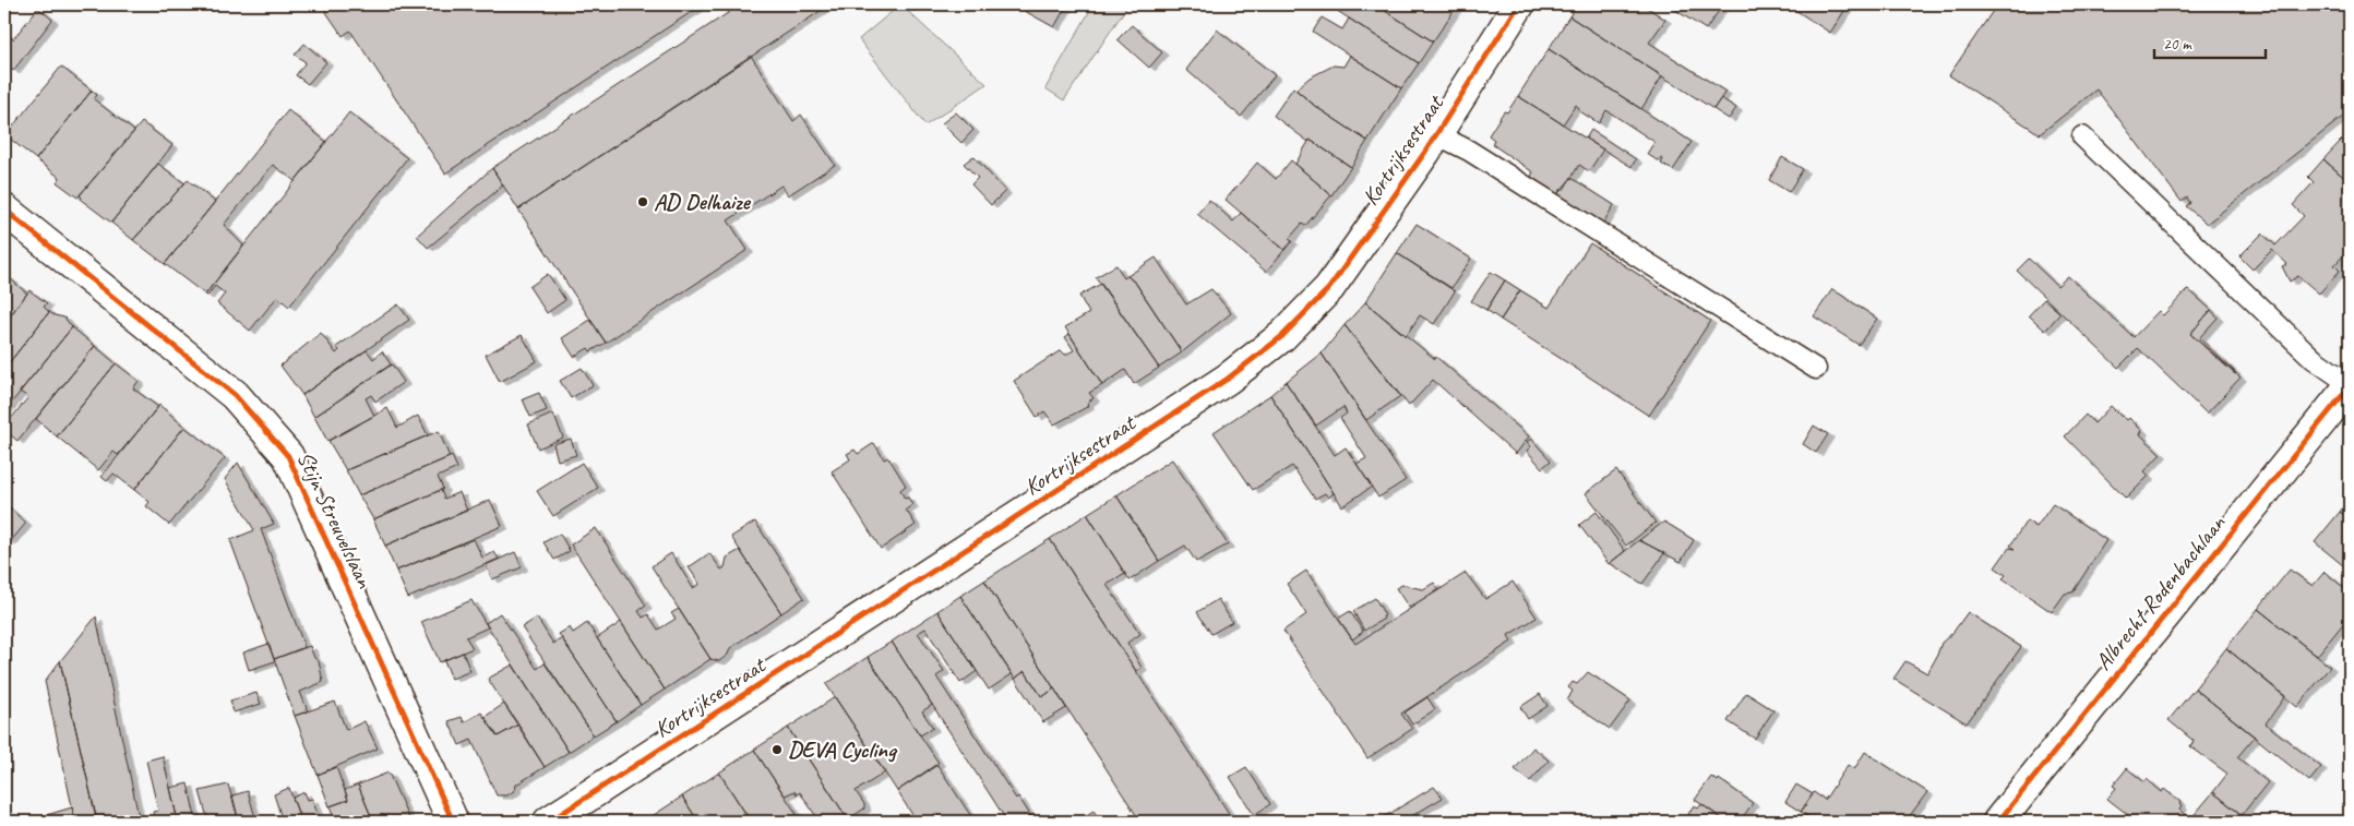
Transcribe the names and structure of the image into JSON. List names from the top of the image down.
{
  "streets": {
    "street": ["Kortrijksestraat", "Stijn Streuvelslaan", "Albrecht Rodenbachlaan"]
  },
  "places": ["AD Delhaize", "DEVA Cycling"],
  "scale_bar": "20 m"
}
